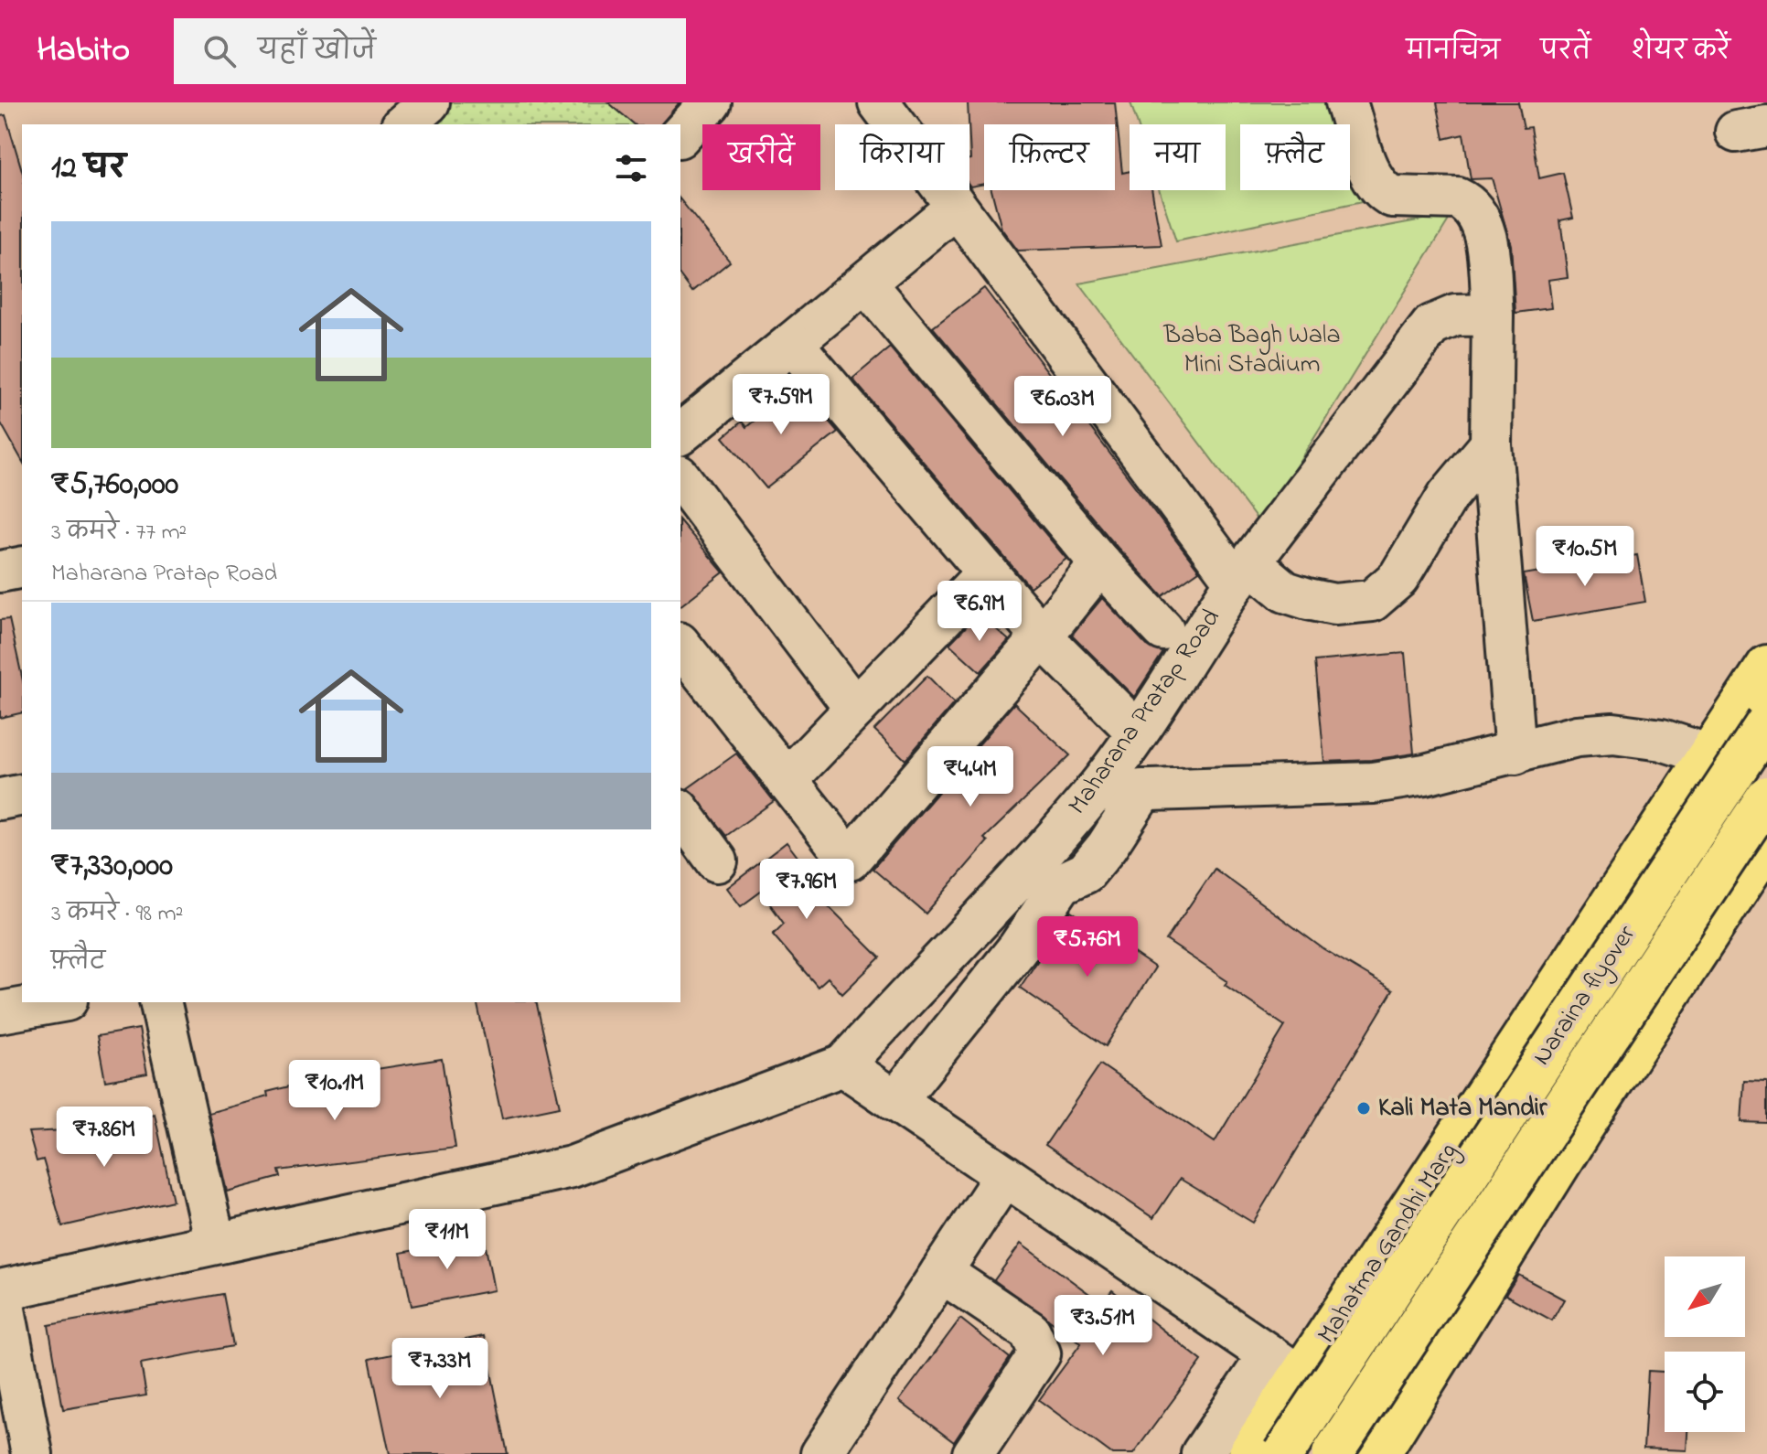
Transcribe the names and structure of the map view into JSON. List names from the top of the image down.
{
  "streets": {
    "main road": ["Naraina flyover", "Mahatma Gandhi Marg"],
    "street": ["Maharana Pratap Road"]
  },
  "parks": ["Baba Bagh Wala Mini Stadium"],
  "places": ["Kali Mata Mandir"],
  "north": "bottom left",
  "page": {
    "header": "Habito",
    "search": "यहाँ खोजें",
    "nav": ["मानचित्र", "परतें", "शेयर करें"],
    "chip": [
      "खरीदें",
      "किराया",
      "फ़िल्टर",
      "नया",
      "फ़्लैट"
    ],
    "heading": "12 घर",
    "list": [
      {
        "name": "₹5,760,000",
        "note": "3 कमरे · 77 m² · Maharana Pratap Road"
      },
      {
        "name": "₹7,330,000",
        "note": "3 कमरे · 98 m² · फ़्लैट"
      }
    ],
    "price": [
      "₹7.59M",
      "₹6.03M",
      "₹10.5M",
      "₹6.9M",
      "₹4.4M",
      "₹7.96M",
      "₹5.76M",
      "₹10.1M",
      "₹7.86M",
      "₹11M",
      "₹3.51M",
      "₹7.33M"
    ]
  }
}
